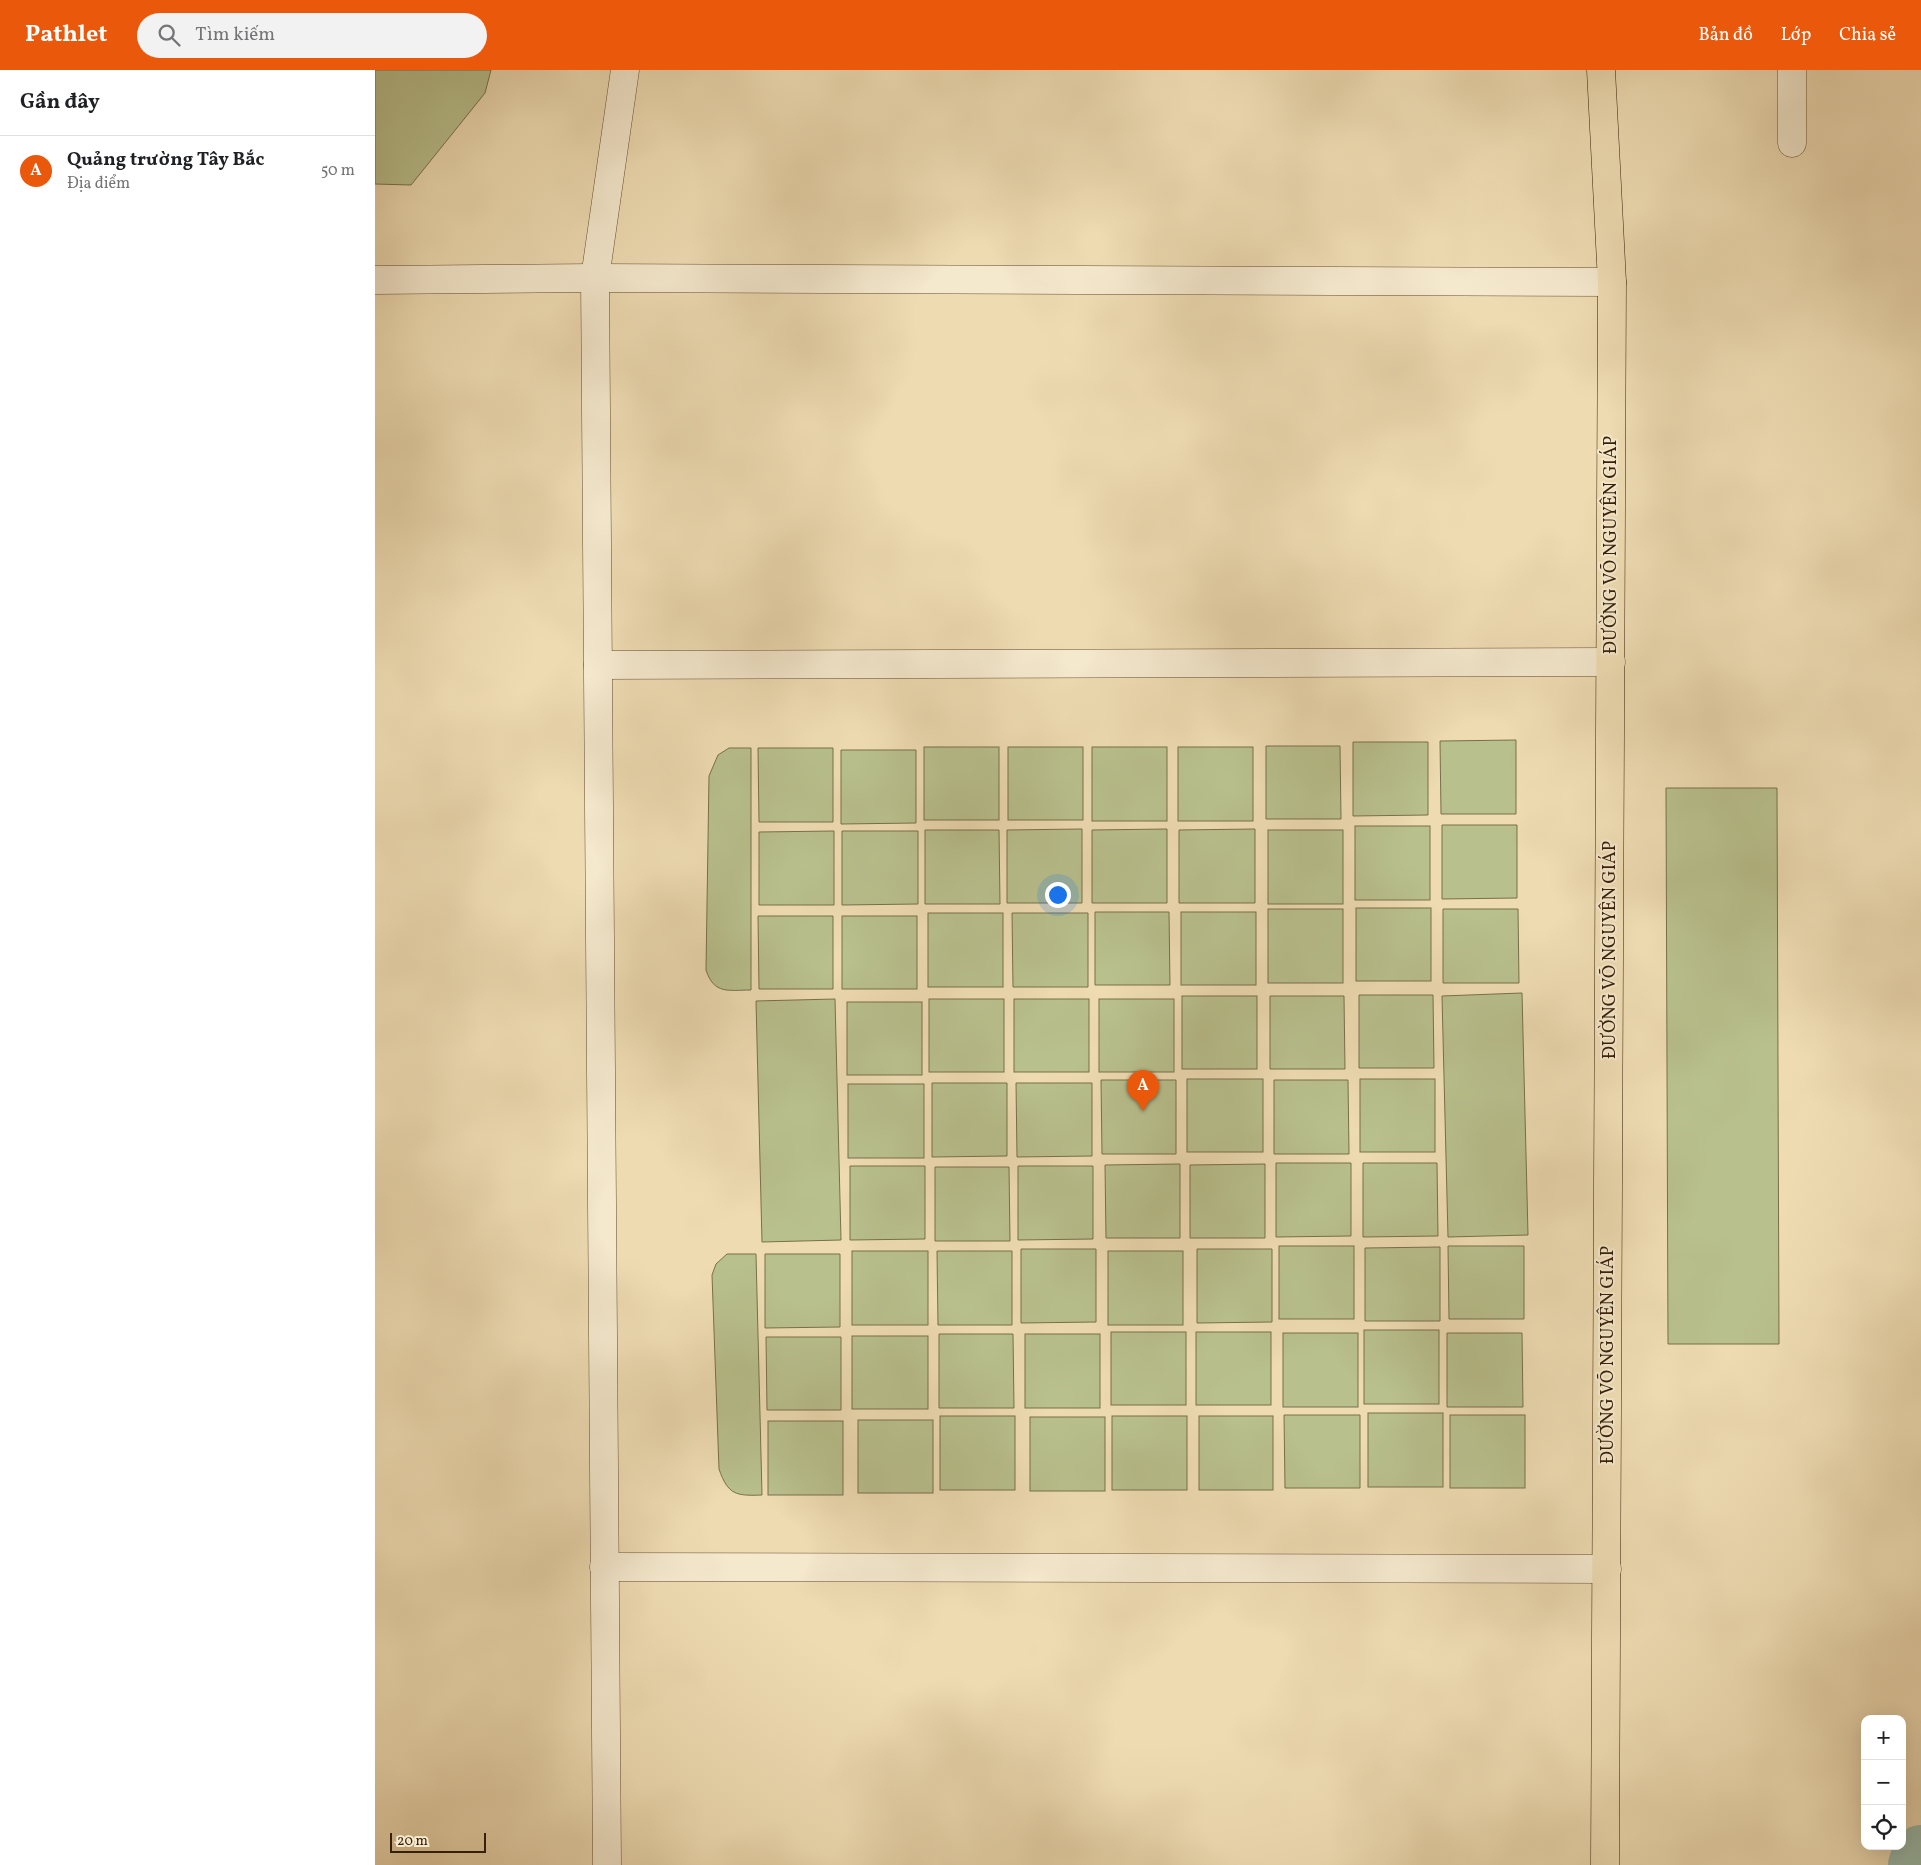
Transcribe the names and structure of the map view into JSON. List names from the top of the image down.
{
  "streets": {
    "main road": ["ĐƯỜNG VÕ NGUYÊN GIÁP"]
  },
  "scale_bar": "20 m",
  "page": {
    "header": "Pathlet",
    "search": "Tìm kiếm",
    "nav": ["Bản đồ", "Lớp", "Chia sẻ"],
    "heading": "Gần đây",
    "list": [
      {
        "mark": "A",
        "name": "Quảng trường Tây Bắc",
        "note": "Địa điểm",
        "value": "50 m"
      }
    ],
    "pins": "A",
    "map_buttons": ["+", "−"],
    "scale": "20 m"
  }
}
